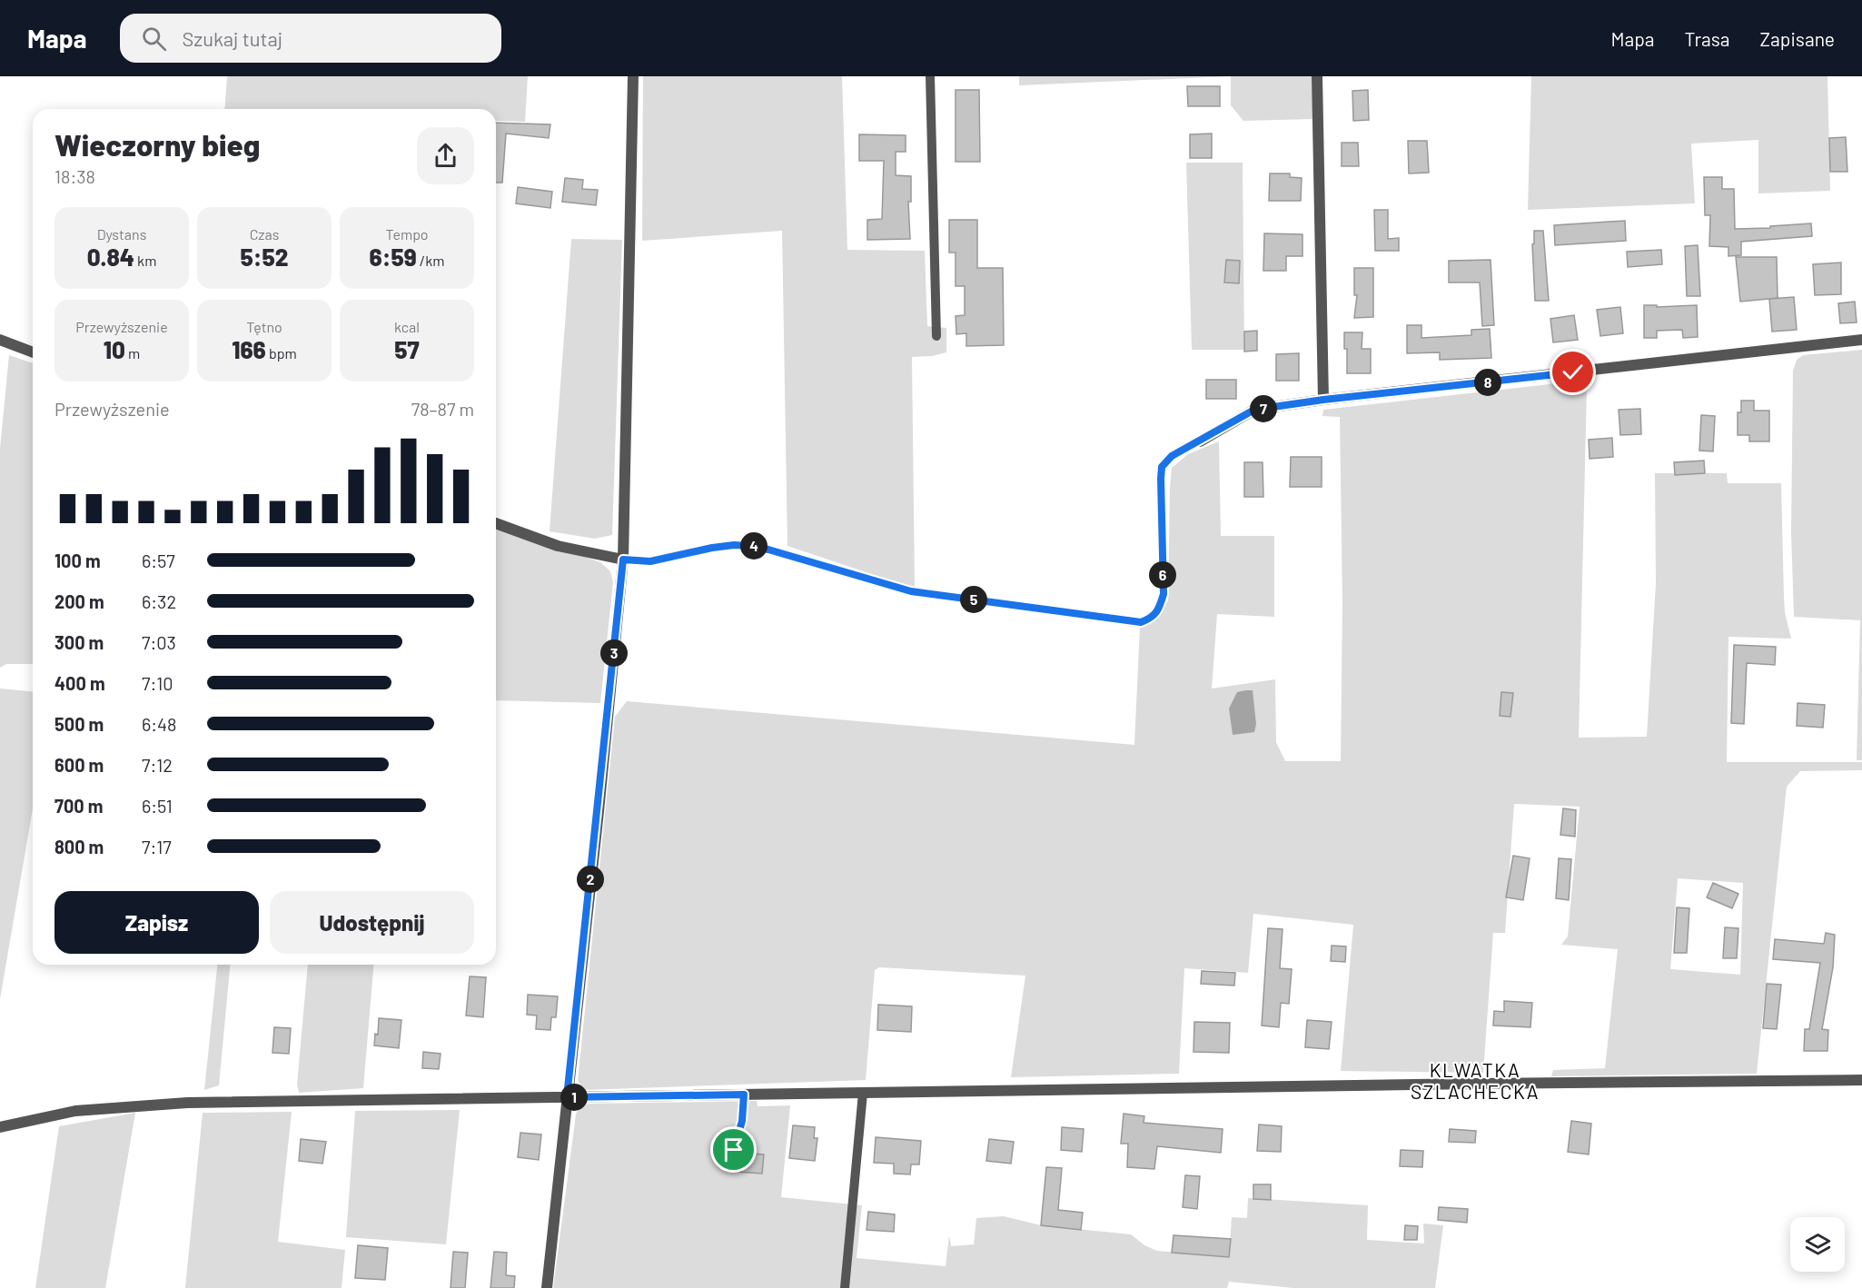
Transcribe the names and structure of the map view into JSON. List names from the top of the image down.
{
  "districts": ["KLWATKA SZLACHECKA"],
  "page": {
    "header": "Mapa",
    "search": "Szukaj tutaj",
    "nav": ["Mapa", "Trasa", "Zapisane"],
    "heading": ["Wieczorny bieg", "18:38"],
    "stats": [
      ["Dystans", "0.84 km"],
      ["Czas", "5:52"],
      ["Tempo", "6:59 /km"],
      ["Przewyższenie", "10 m"],
      ["Tętno", "166 bpm"],
      ["kcal", "57"]
    ],
    "pins": [
      "8",
      "7",
      "4",
      "6",
      "5",
      "3",
      "2",
      "1"
    ],
    "chart": ["Przewyższenie", "78–87 m"],
    "list": [
      {
        "name": "100 m",
        "note": "6:57"
      },
      {
        "name": "200 m",
        "note": "6:32"
      },
      {
        "name": "300 m",
        "note": "7:03"
      },
      {
        "name": "400 m",
        "note": "7:10"
      },
      {
        "name": "500 m",
        "note": "6:48"
      },
      {
        "name": "600 m",
        "note": "7:12"
      },
      {
        "name": "700 m",
        "note": "6:51"
      },
      {
        "name": "800 m",
        "note": "7:17"
      }
    ],
    "buttons": ["Zapisz", "Udostępnij"]
  }
}
